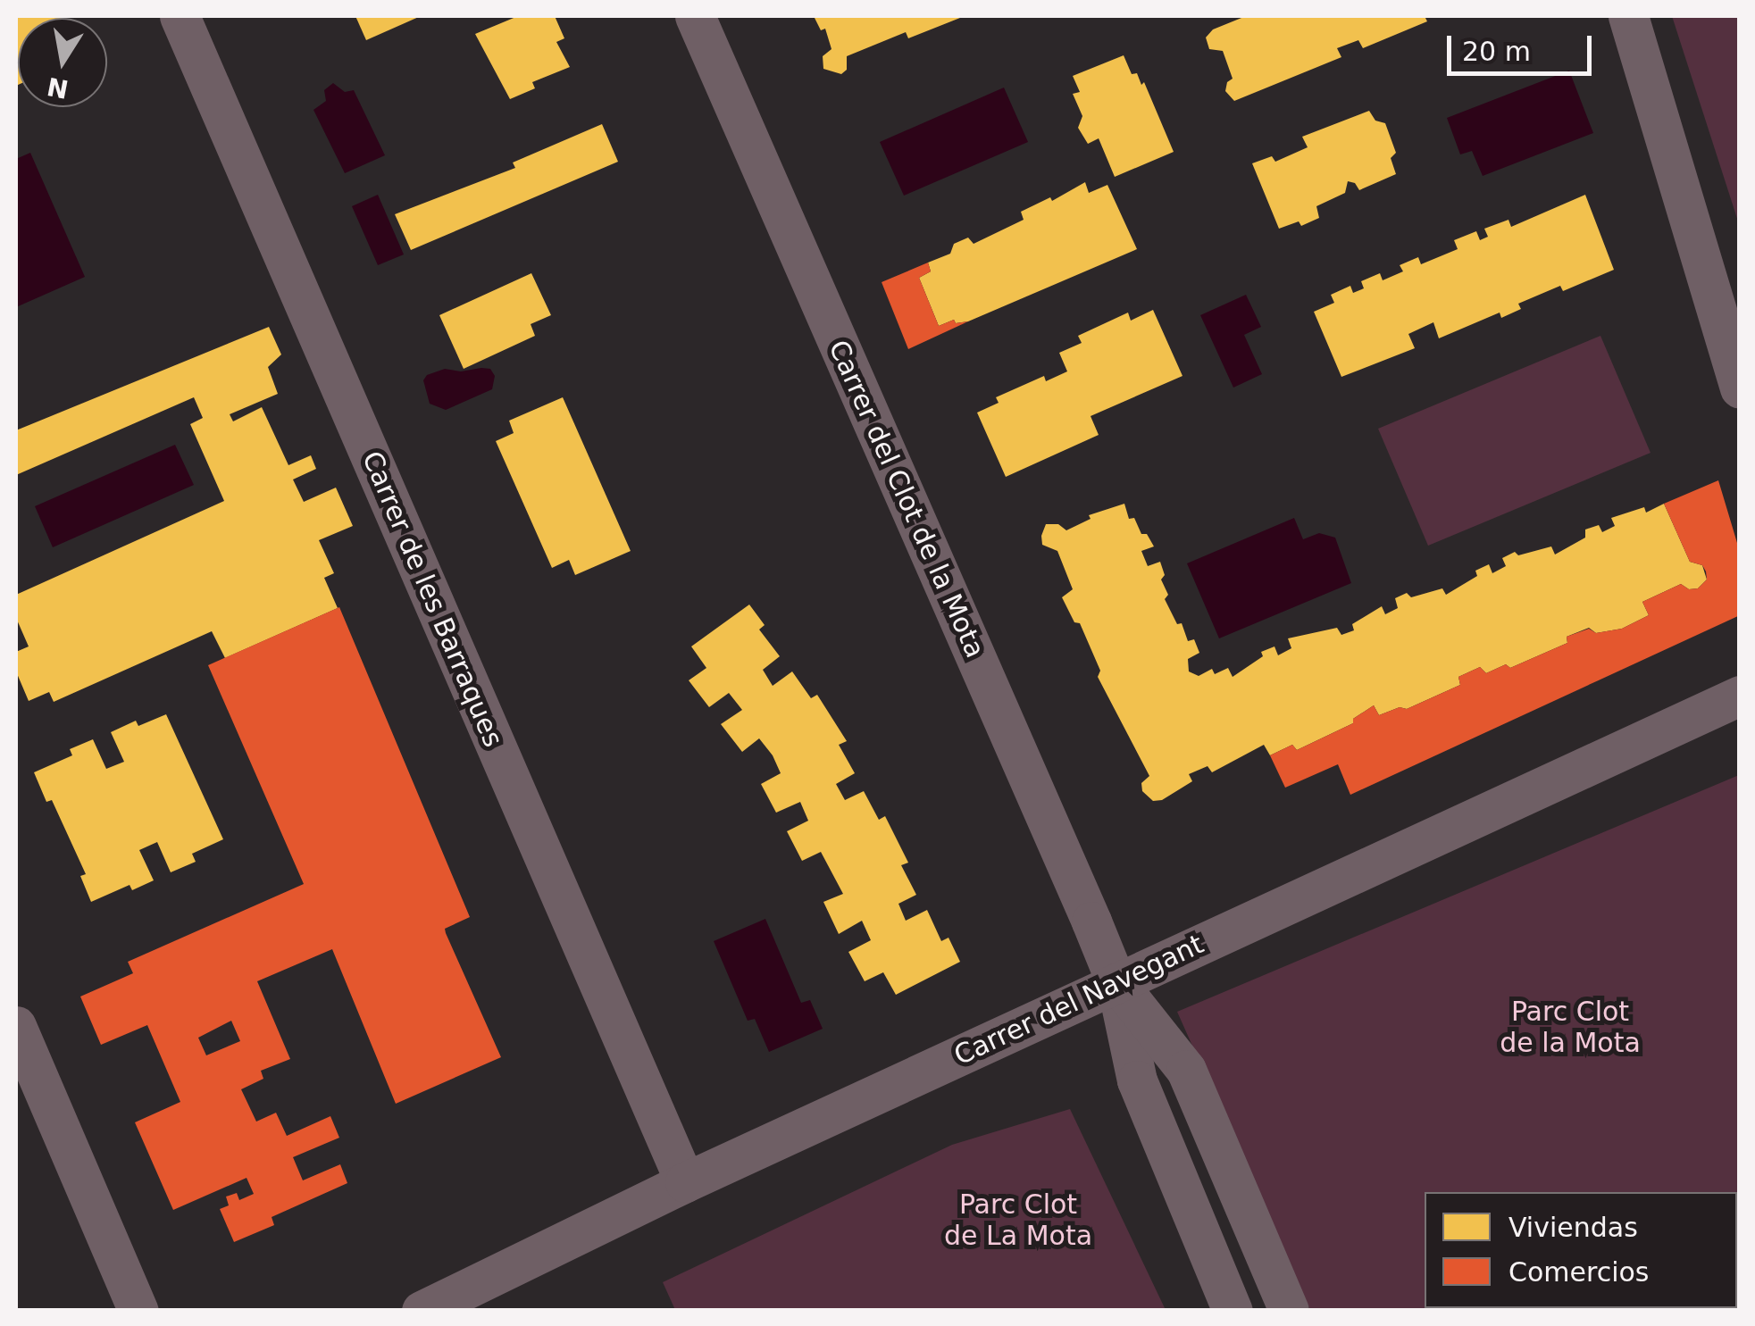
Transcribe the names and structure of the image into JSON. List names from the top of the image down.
{
  "streets": {
    "street": ["Carrer del Clot de la Mota", "Carrer de les Barraques", "Carrer del Navegant"]
  },
  "crossings": [
    ["Carrer del Clot de la Mota", "Carrer del Navegant"],
    ["Carrer de les Barraques", "Carrer del Navegant"]
  ],
  "parks": ["Parc Clot de la Mota", "Parc Clot de La Mota"],
  "legend": ["Viviendas", "Comercios"],
  "scale_bar": "20 m",
  "north": "bottom"
}
